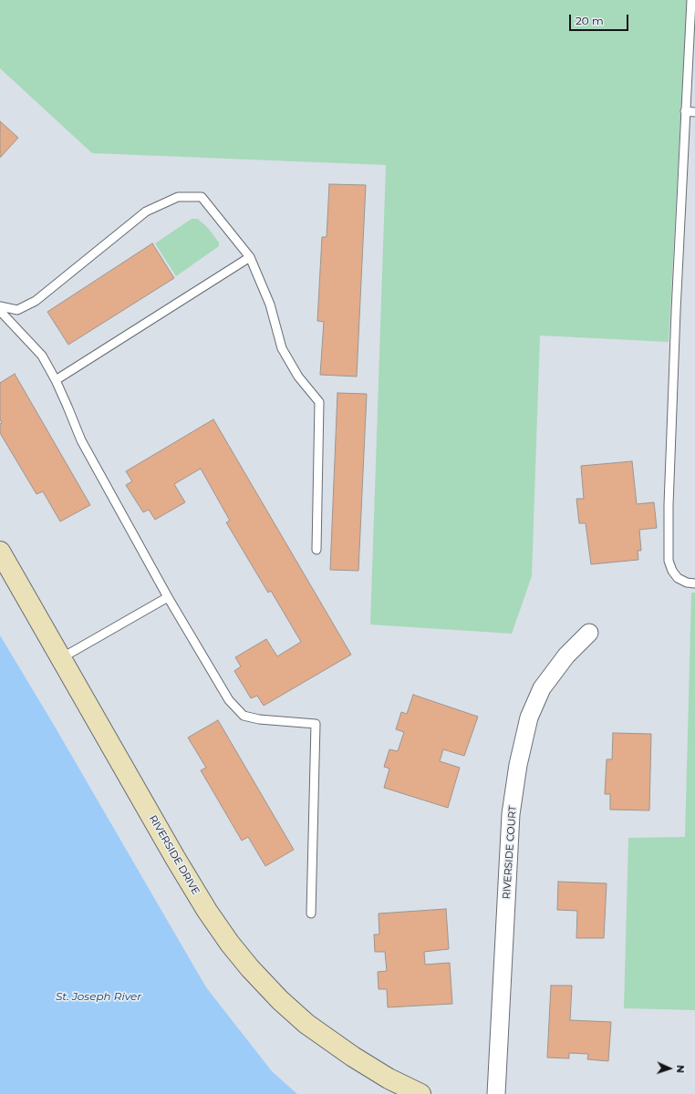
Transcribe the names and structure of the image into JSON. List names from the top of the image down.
{
  "streets": {
    "street": ["RIVERSIDE COURT", "RIVERSIDE DRIVE"]
  },
  "water": ["St. Joseph River"],
  "scale_bar": "20 m",
  "north": "right"
}
